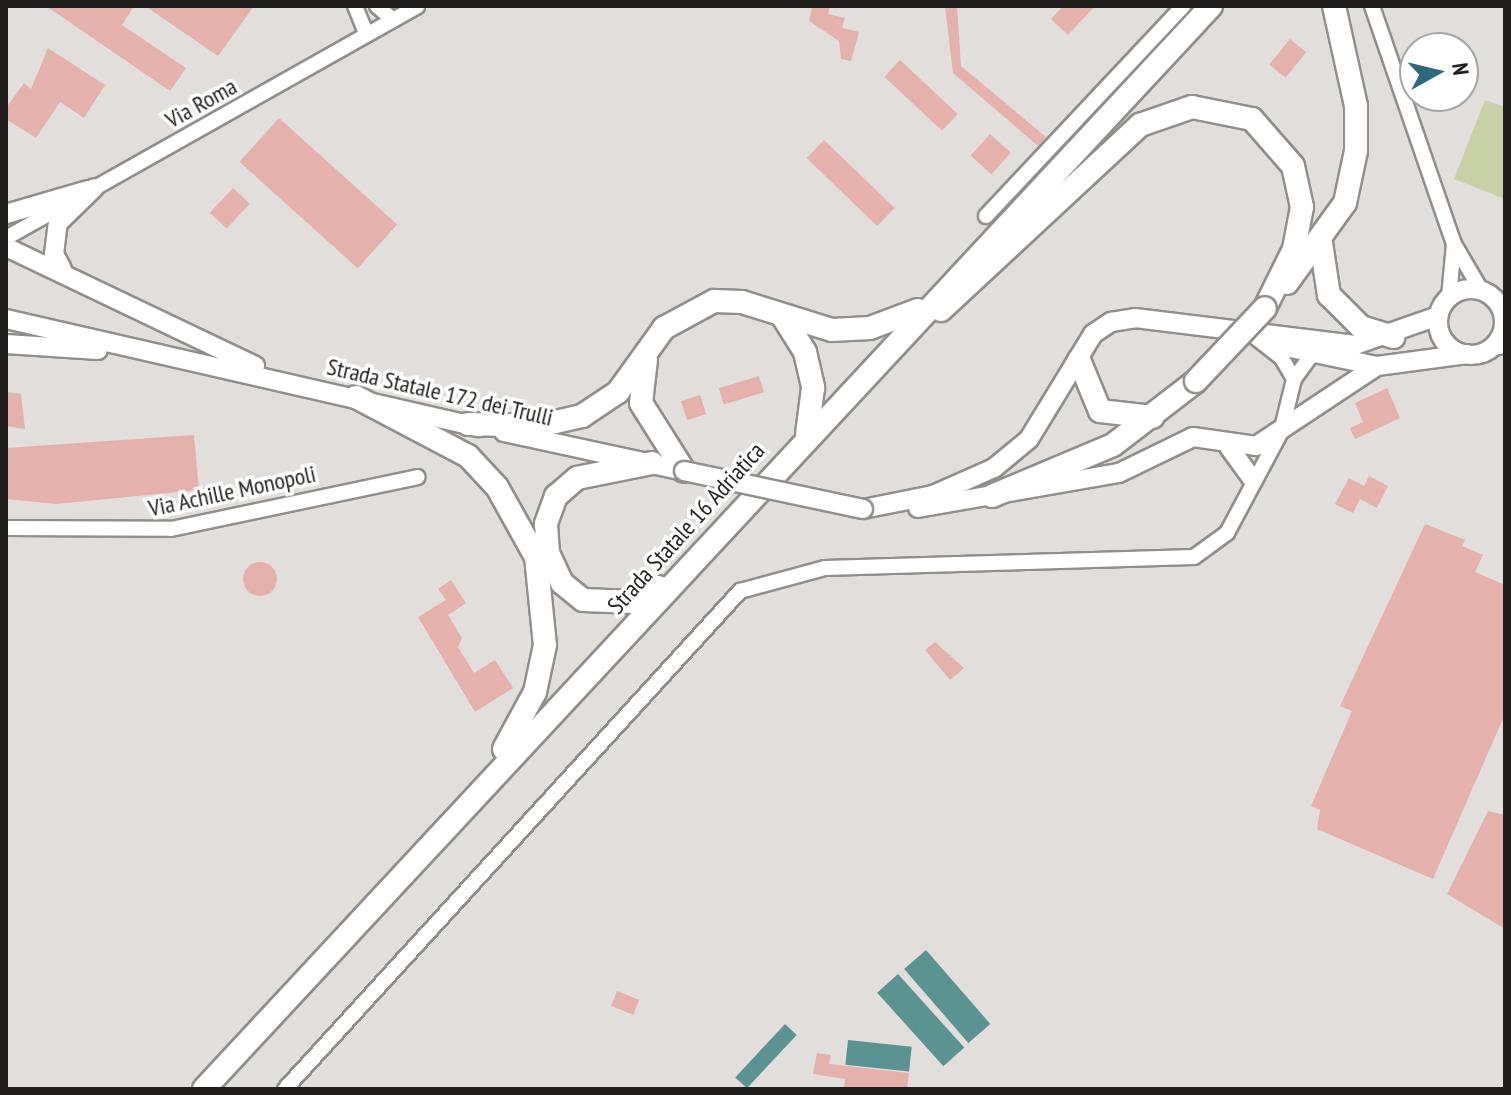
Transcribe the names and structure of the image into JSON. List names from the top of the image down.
{
  "streets": {
    "highway": ["Strada Statale 16 Adriatica"],
    "main road": ["Strada Statale 172 dei Trulli"],
    "street": ["Via Roma", "Via Achille Monopoli"]
  },
  "north": "right"
}
